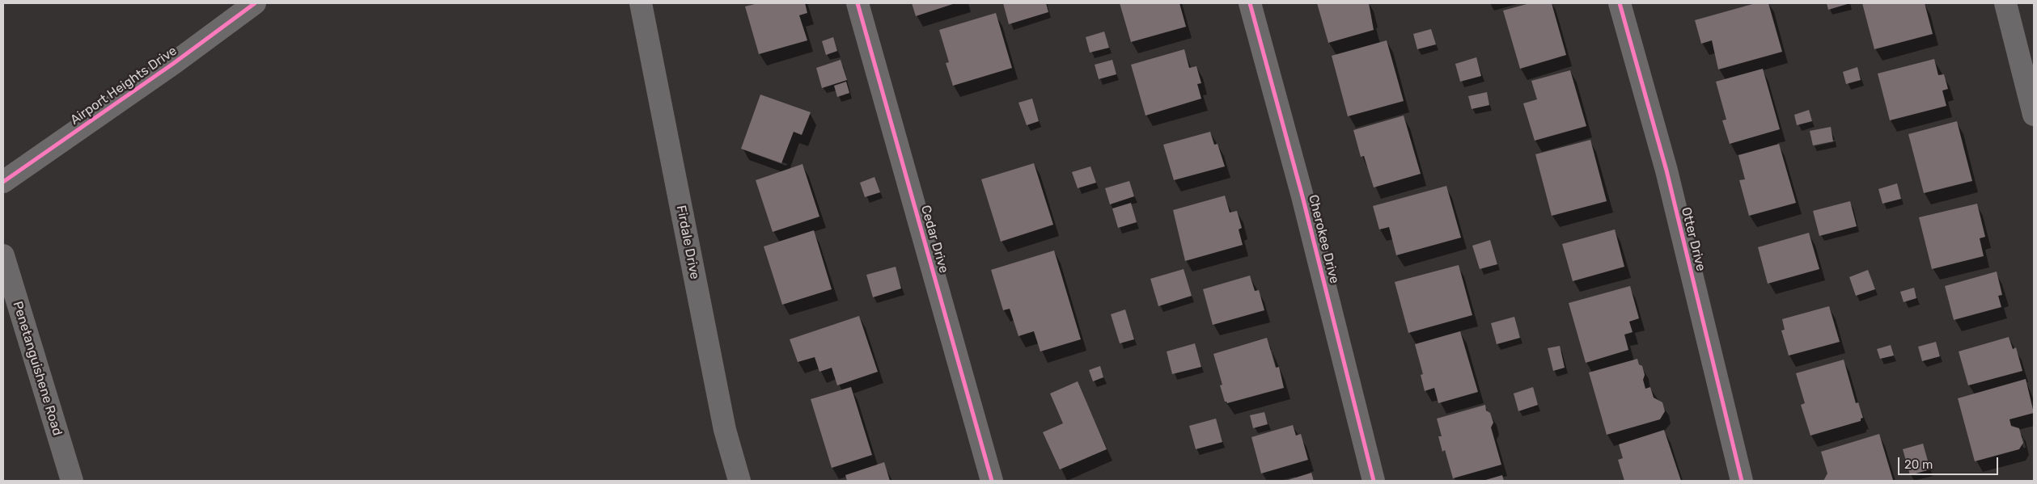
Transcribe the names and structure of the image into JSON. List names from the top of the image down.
{
  "streets": {
    "street": [
      "Airport Heights Drive",
      "Cedar Drive",
      "Cherokee Drive",
      "Otter Drive",
      "Firdale Drive",
      "Penetanguishene Road"
    ]
  },
  "scale_bar": "20 m"
}
